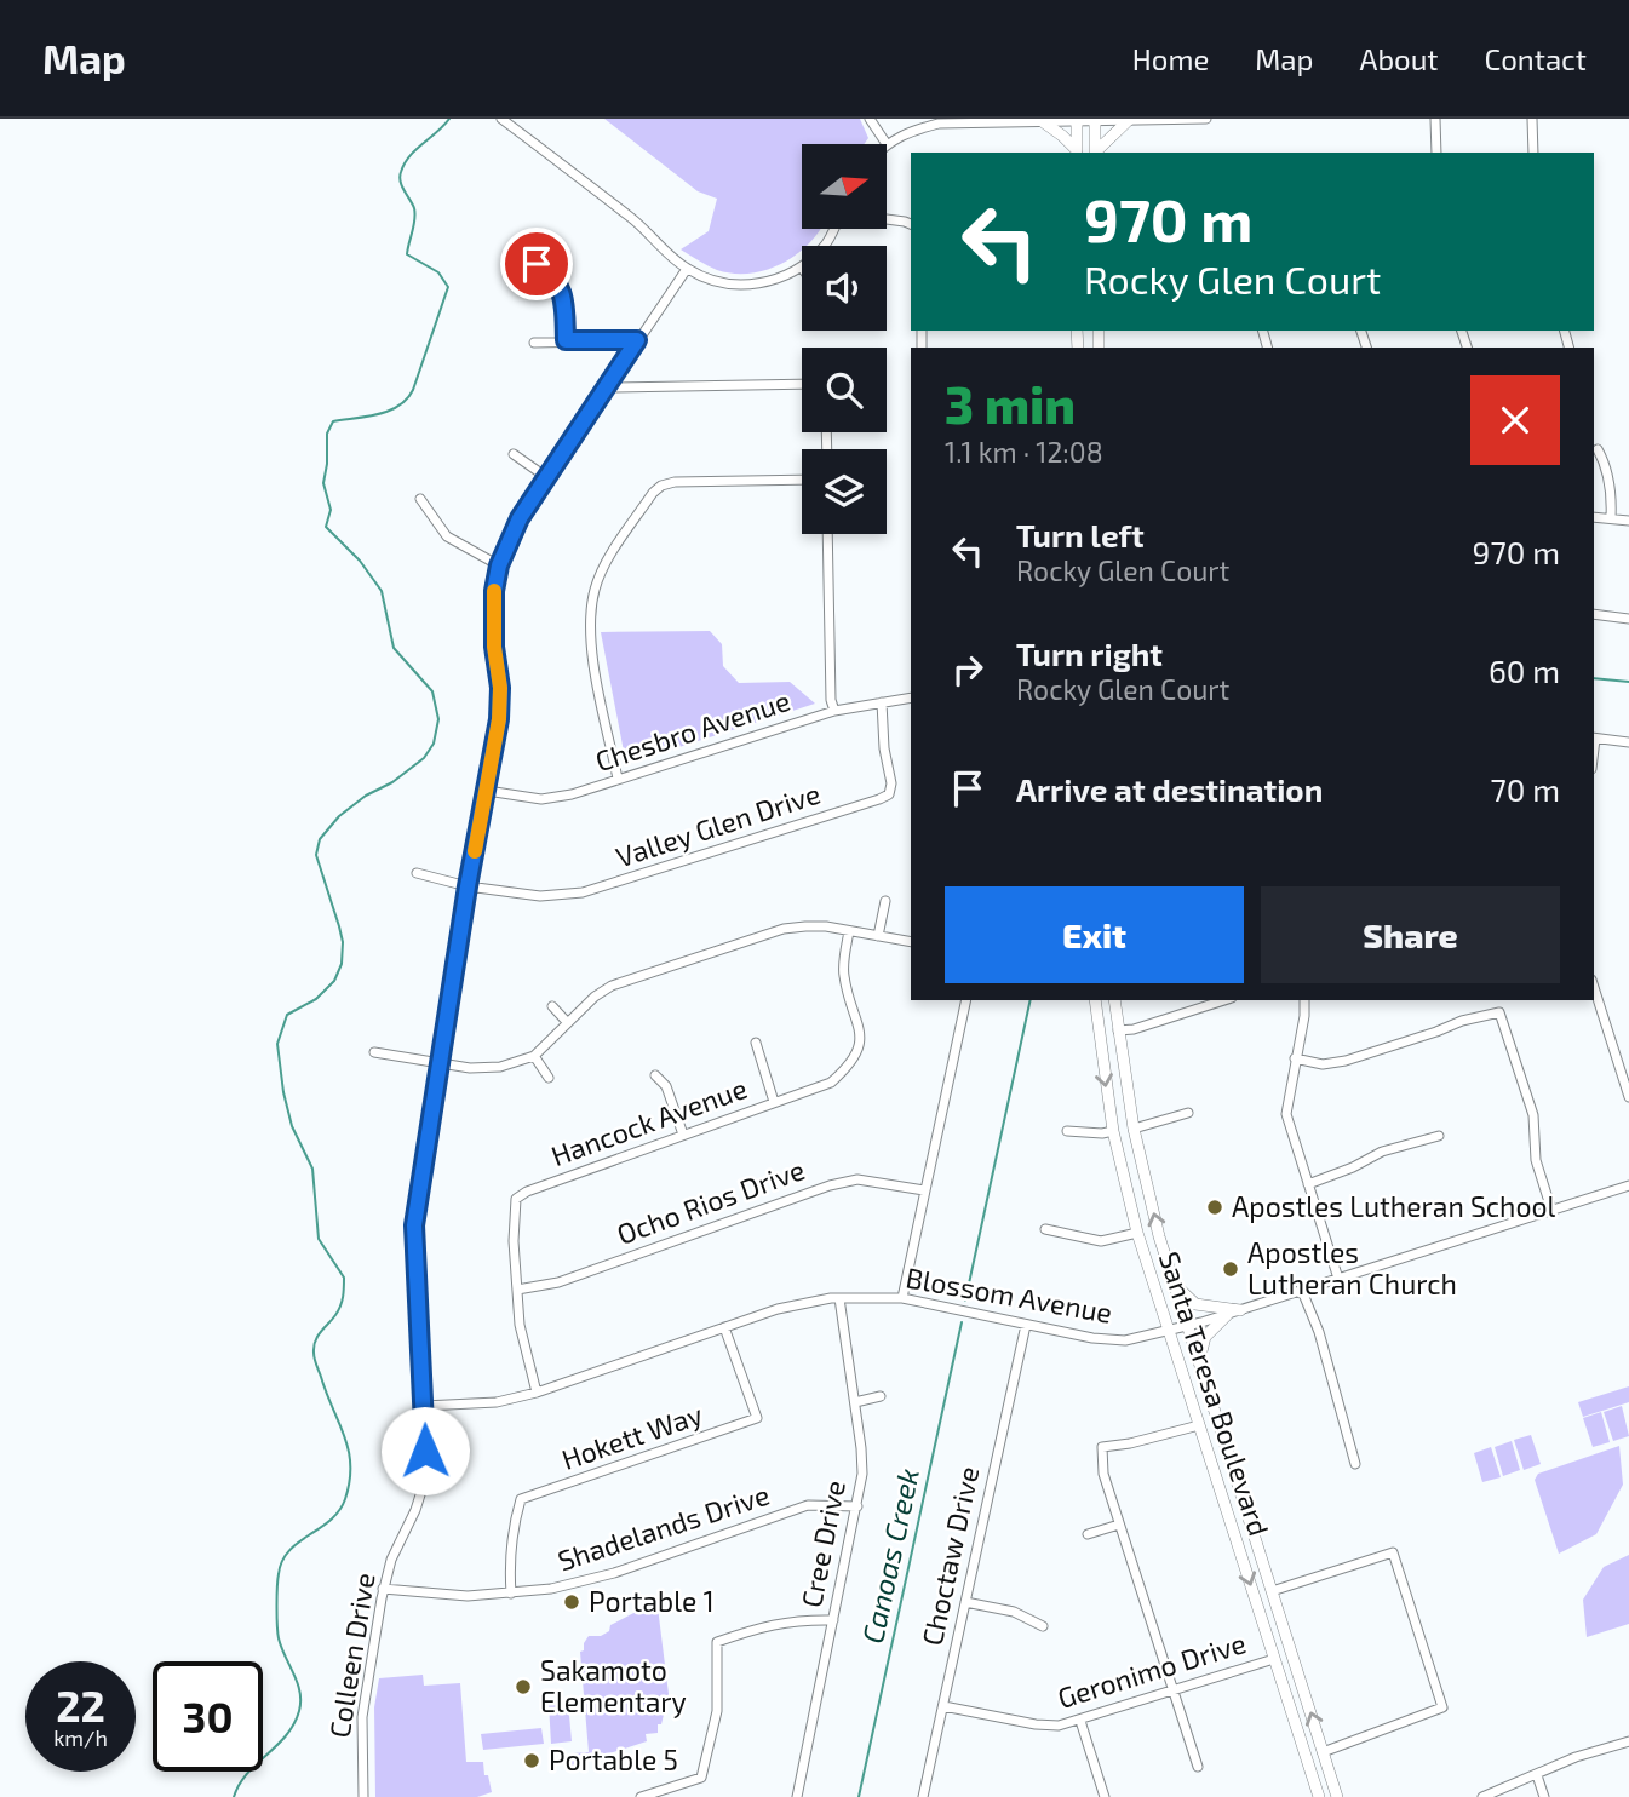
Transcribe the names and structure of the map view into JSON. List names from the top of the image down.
{
  "streets": {
    "main road": ["Santa Teresa Boulevard"],
    "street": [
      "Chesbro Avenue",
      "Valley Glen Drive",
      "Hancock Avenue",
      "Ocho Rios Drive",
      "Blossom Avenue",
      "Hokett Way",
      "Shadelands Drive",
      "Cree Drive",
      "Choctaw Drive",
      "Colleen Drive",
      "Geronimo Drive"
    ]
  },
  "crossings": [
    ["Chesbro Avenue", "Valley Glen Drive"],
    ["Chesbro Avenue", "Colleen Drive"],
    ["Valley Glen Drive", "Colleen Drive"],
    ["Hancock Avenue", "Ocho Rios Drive"],
    ["Hancock Avenue", "Blossom Avenue"],
    ["Blossom Avenue", "Santa Teresa Boulevard"],
    ["Blossom Avenue", "Hokett Way"],
    ["Blossom Avenue", "Cree Drive"],
    ["Blossom Avenue", "Choctaw Drive"],
    ["Blossom Avenue", "Colleen Drive"],
    ["Santa Teresa Boulevard", "Geronimo Drive"],
    ["Hokett Way", "Shadelands Drive"],
    ["Shadelands Drive", "Cree Drive"],
    ["Shadelands Drive", "Colleen Drive"],
    ["Choctaw Drive", "Geronimo Drive"]
  ],
  "water": ["Canoas Creek"],
  "places": [
    "Apostles Lutheran School",
    "Apostles Lutheran Church",
    "Portable 1",
    "Sakamoto Elementary",
    "Portable 5"
  ],
  "north": "right",
  "page": {
    "header": "Map",
    "nav": [
      "Home",
      "Map",
      "About",
      "Contact"
    ],
    "turn": ["970 m", "Rocky Glen Court"],
    "heading": ["3 min", "1.1 km · 12:08"],
    "list": [
      {
        "name": "Turn left",
        "note": "Rocky Glen Court",
        "value": "970 m"
      },
      {
        "name": "Turn right",
        "note": "Rocky Glen Court",
        "value": "60 m"
      },
      {
        "name": "Arrive at destination",
        "value": "70 m"
      }
    ],
    "buttons": ["Exit", "Share"],
    "speed": "22 km/h",
    "limit": "30"
  }
}
